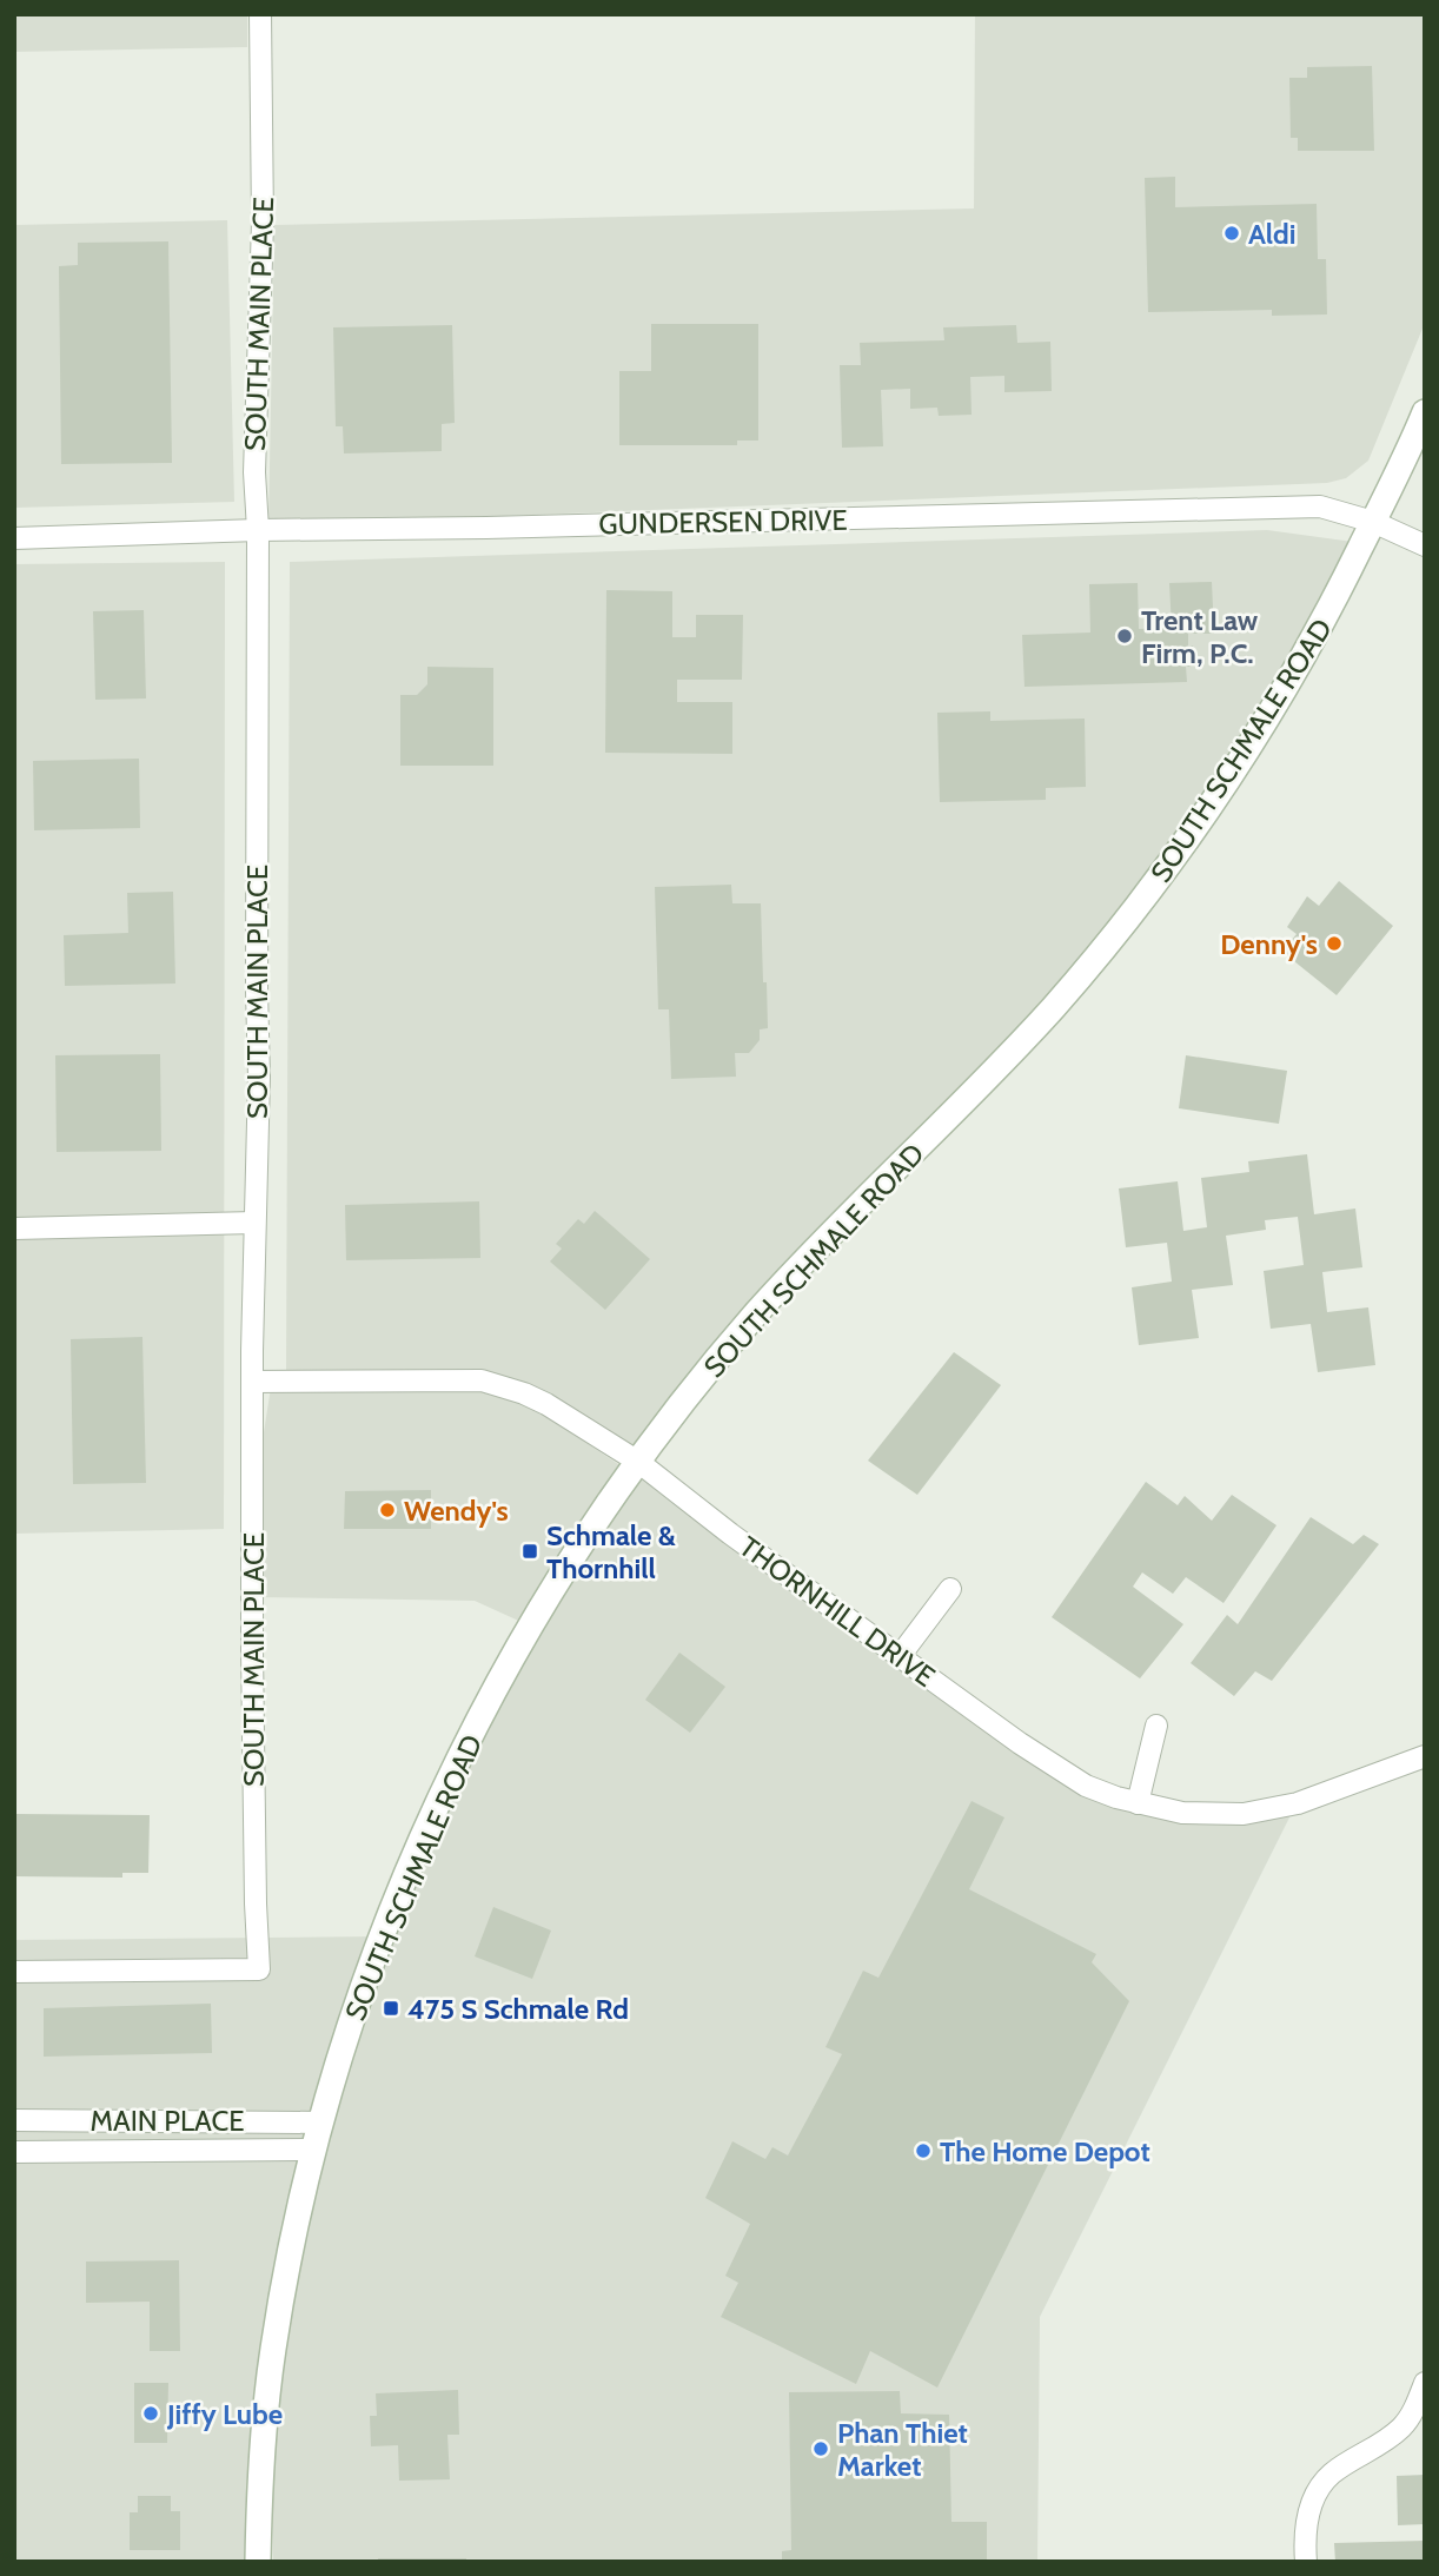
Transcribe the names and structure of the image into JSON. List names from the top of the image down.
{
  "streets": {
    "main road": ["SOUTH SCHMALE ROAD"],
    "street": [
      "SOUTH MAIN PLACE",
      "GUNDERSEN DRIVE",
      "THORNHILL DRIVE",
      "MAIN PLACE"
    ]
  },
  "crossings": [
    ["SOUTH MAIN PLACE", "GUNDERSEN DRIVE"],
    ["SOUTH MAIN PLACE", "THORNHILL DRIVE"],
    ["GUNDERSEN DRIVE", "SOUTH SCHMALE ROAD"],
    ["SOUTH SCHMALE ROAD", "THORNHILL DRIVE"],
    ["SOUTH SCHMALE ROAD", "MAIN PLACE"]
  ],
  "places": {
    "other": [
      "Aldi",
      "Trent Law Firm, P.C.",
      "Denny's",
      "Wendy's",
      "The Home Depot",
      "Jiffy Lube",
      "Phan Thiet Market"
    ],
    "transit": ["Schmale & Thornhill", "475 S Schmale Rd"]
  }
}
